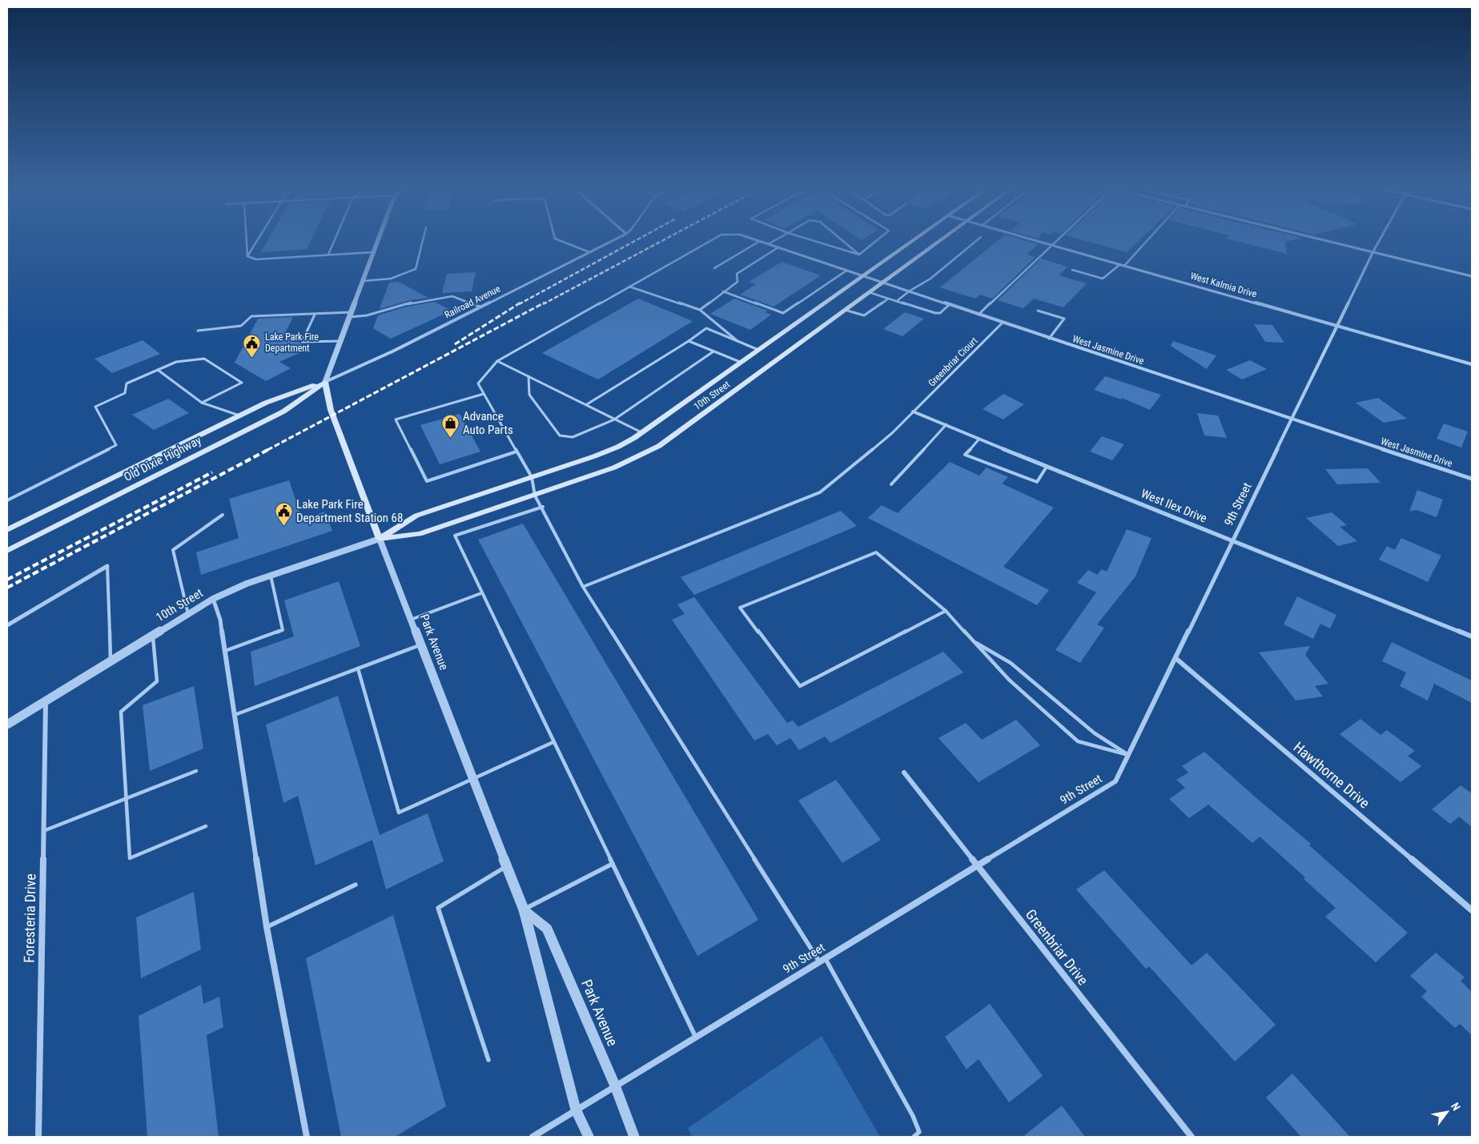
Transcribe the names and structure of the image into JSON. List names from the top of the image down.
{
  "streets": {
    "main road": ["10th Street", "Old Dixie Highway", "Park Avenue"],
    "street": [
      "West Kalmia Drive",
      "Railroad Avenue",
      "West Jasmine Drive",
      "9th Street",
      "West Ilex Drive",
      "Hawthorne Drive",
      "Foresteria Drive",
      "Greenbriar Drive"
    ],
    "lane": ["Greenbriar Ciourt"]
  },
  "crossings": [
    ["West Kalmia Drive", "9th Street"],
    ["Railroad Avenue", "Old Dixie Highway"],
    ["Railroad Avenue", "Park Avenue"],
    ["West Jasmine Drive", "Greenbriar Ciourt"],
    ["West Jasmine Drive", "10th Street"],
    ["West Jasmine Drive", "9th Street"],
    ["Greenbriar Ciourt", "West Ilex Drive"],
    ["10th Street", "Park Avenue"],
    ["10th Street", "Foresteria Drive"],
    ["Old Dixie Highway", "Park Avenue"],
    ["9th Street", "West Ilex Drive"],
    ["9th Street", "Park Avenue"],
    ["9th Street", "Hawthorne Drive"],
    ["9th Street", "Greenbriar Drive"]
  ],
  "places": {
    "public building": ["Lake Park Fire Department", "Lake Park Fire Department Station 68"],
    "shop": ["Advance Auto Parts"]
  },
  "north": "top right"
}
